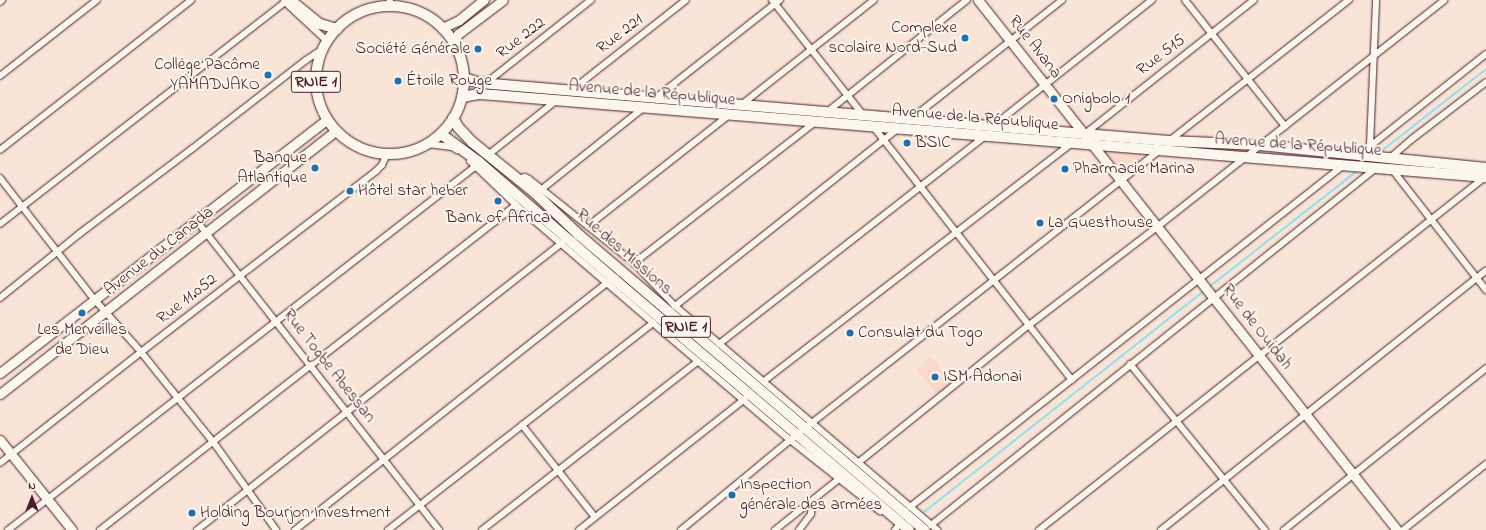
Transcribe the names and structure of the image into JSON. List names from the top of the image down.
{
  "streets": {
    "main road": [
      "Rue Avana",
      "RNIE 1",
      "Avenue de la République",
      "Avenue du Canada",
      "Rue des Missions",
      "Rue de Ouidah"
    ],
    "street": [
      "Rue 221",
      "Rue 222",
      "Rue 515",
      "Rue 11.052",
      "Rue Togbe Abessan"
    ]
  },
  "crossings": [
    ["Rue 221", "Avenue de la République"],
    ["Rue 222", "Avenue de la République"],
    ["Rue Avana", "Rue 515"],
    ["Rue Avana", "Avenue de la République"],
    ["Rue Avana", "Rue de Ouidah"],
    ["Rue 515", "Avenue de la République"],
    ["RNIE 1", "Avenue de la République"],
    ["RNIE 1", "Avenue du Canada"],
    ["RNIE 1", "Rue des Missions"],
    ["RNIE 1", "Rue 11.052"],
    ["Avenue de la République", "Rue de Ouidah"],
    ["Avenue du Canada", "Rue Togbe Abessan"],
    ["Rue 11.052", "Rue Togbe Abessan"]
  ],
  "places": [
    "Complexe scolaire Nord-Sud",
    "Société Générale",
    "Collège Pacôme YAMADJAKO",
    "Étoile Rouge",
    "Onigbolo 1",
    "BSIC",
    "Banque Atlantique",
    "Pharmacie Marina",
    "Hôtel star heber",
    "Bank of Africa",
    "La Guesthouse",
    "Les Merveilles de Dieu",
    "Consulat du Togo",
    "ISM Adonai",
    "Inspection générale des armées",
    "Holding Bourjon Investment"
  ],
  "north": "top"
}
